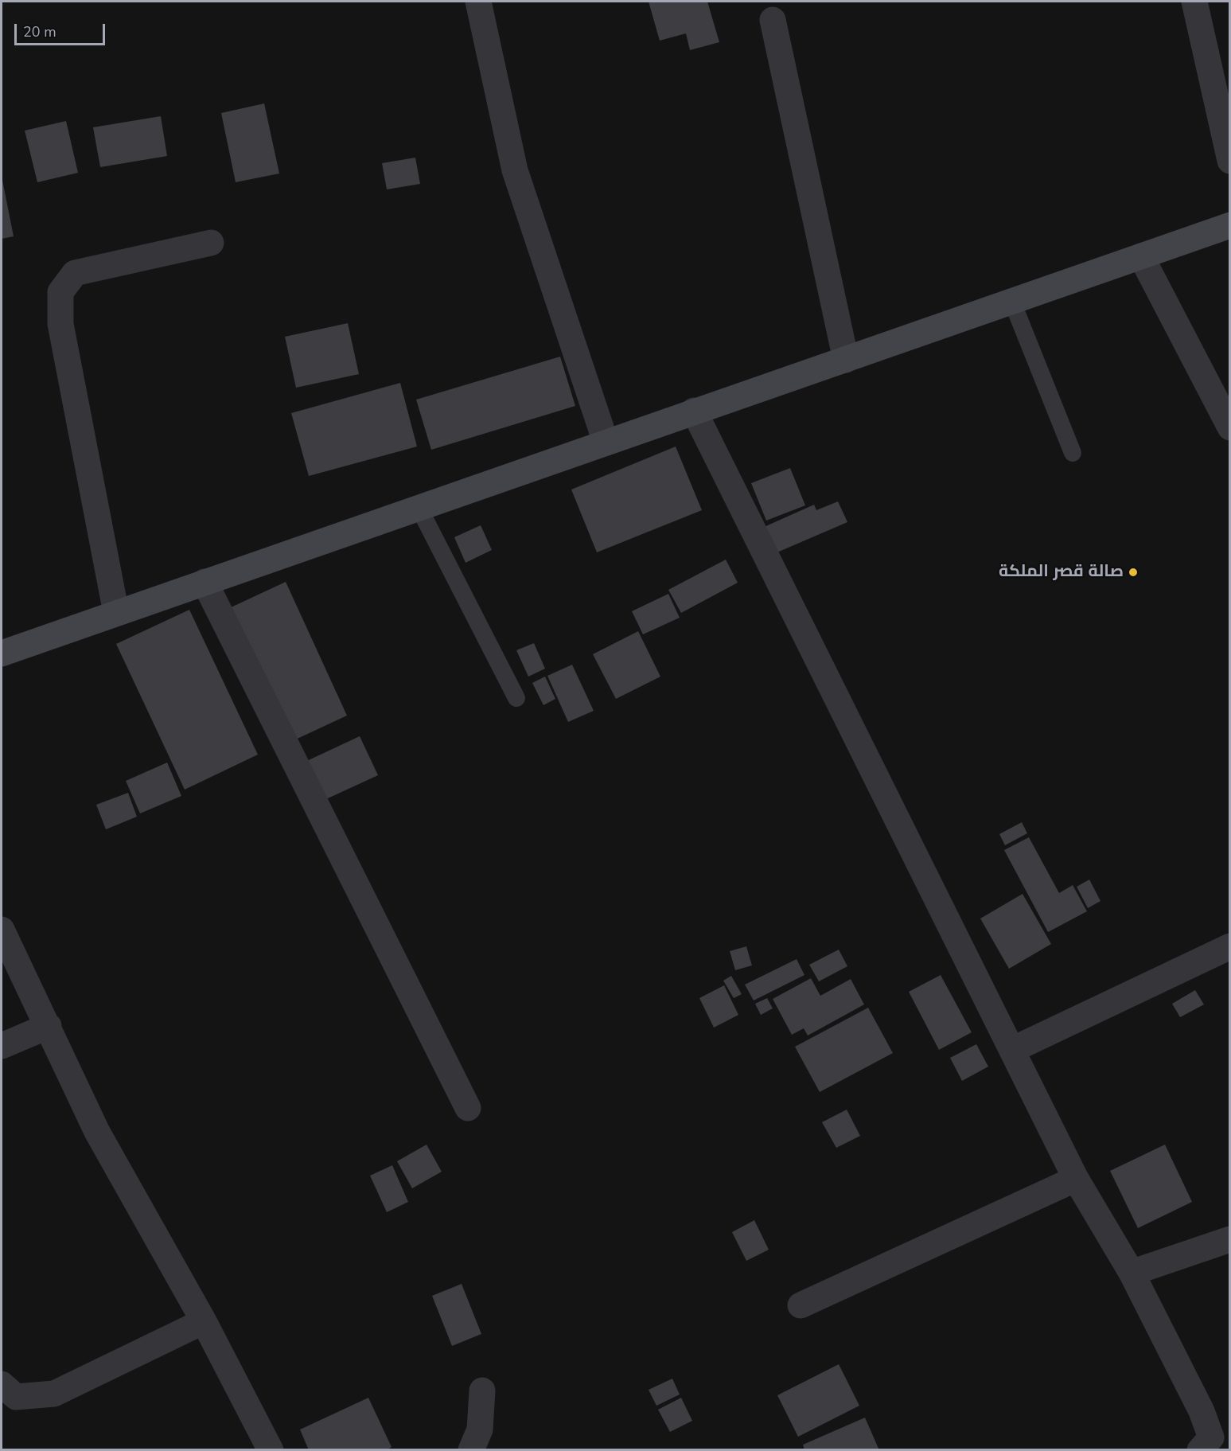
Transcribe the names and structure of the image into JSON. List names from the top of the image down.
{
  "places": ["صالة قصر الملكة"],
  "scale_bar": "20 m"
}
